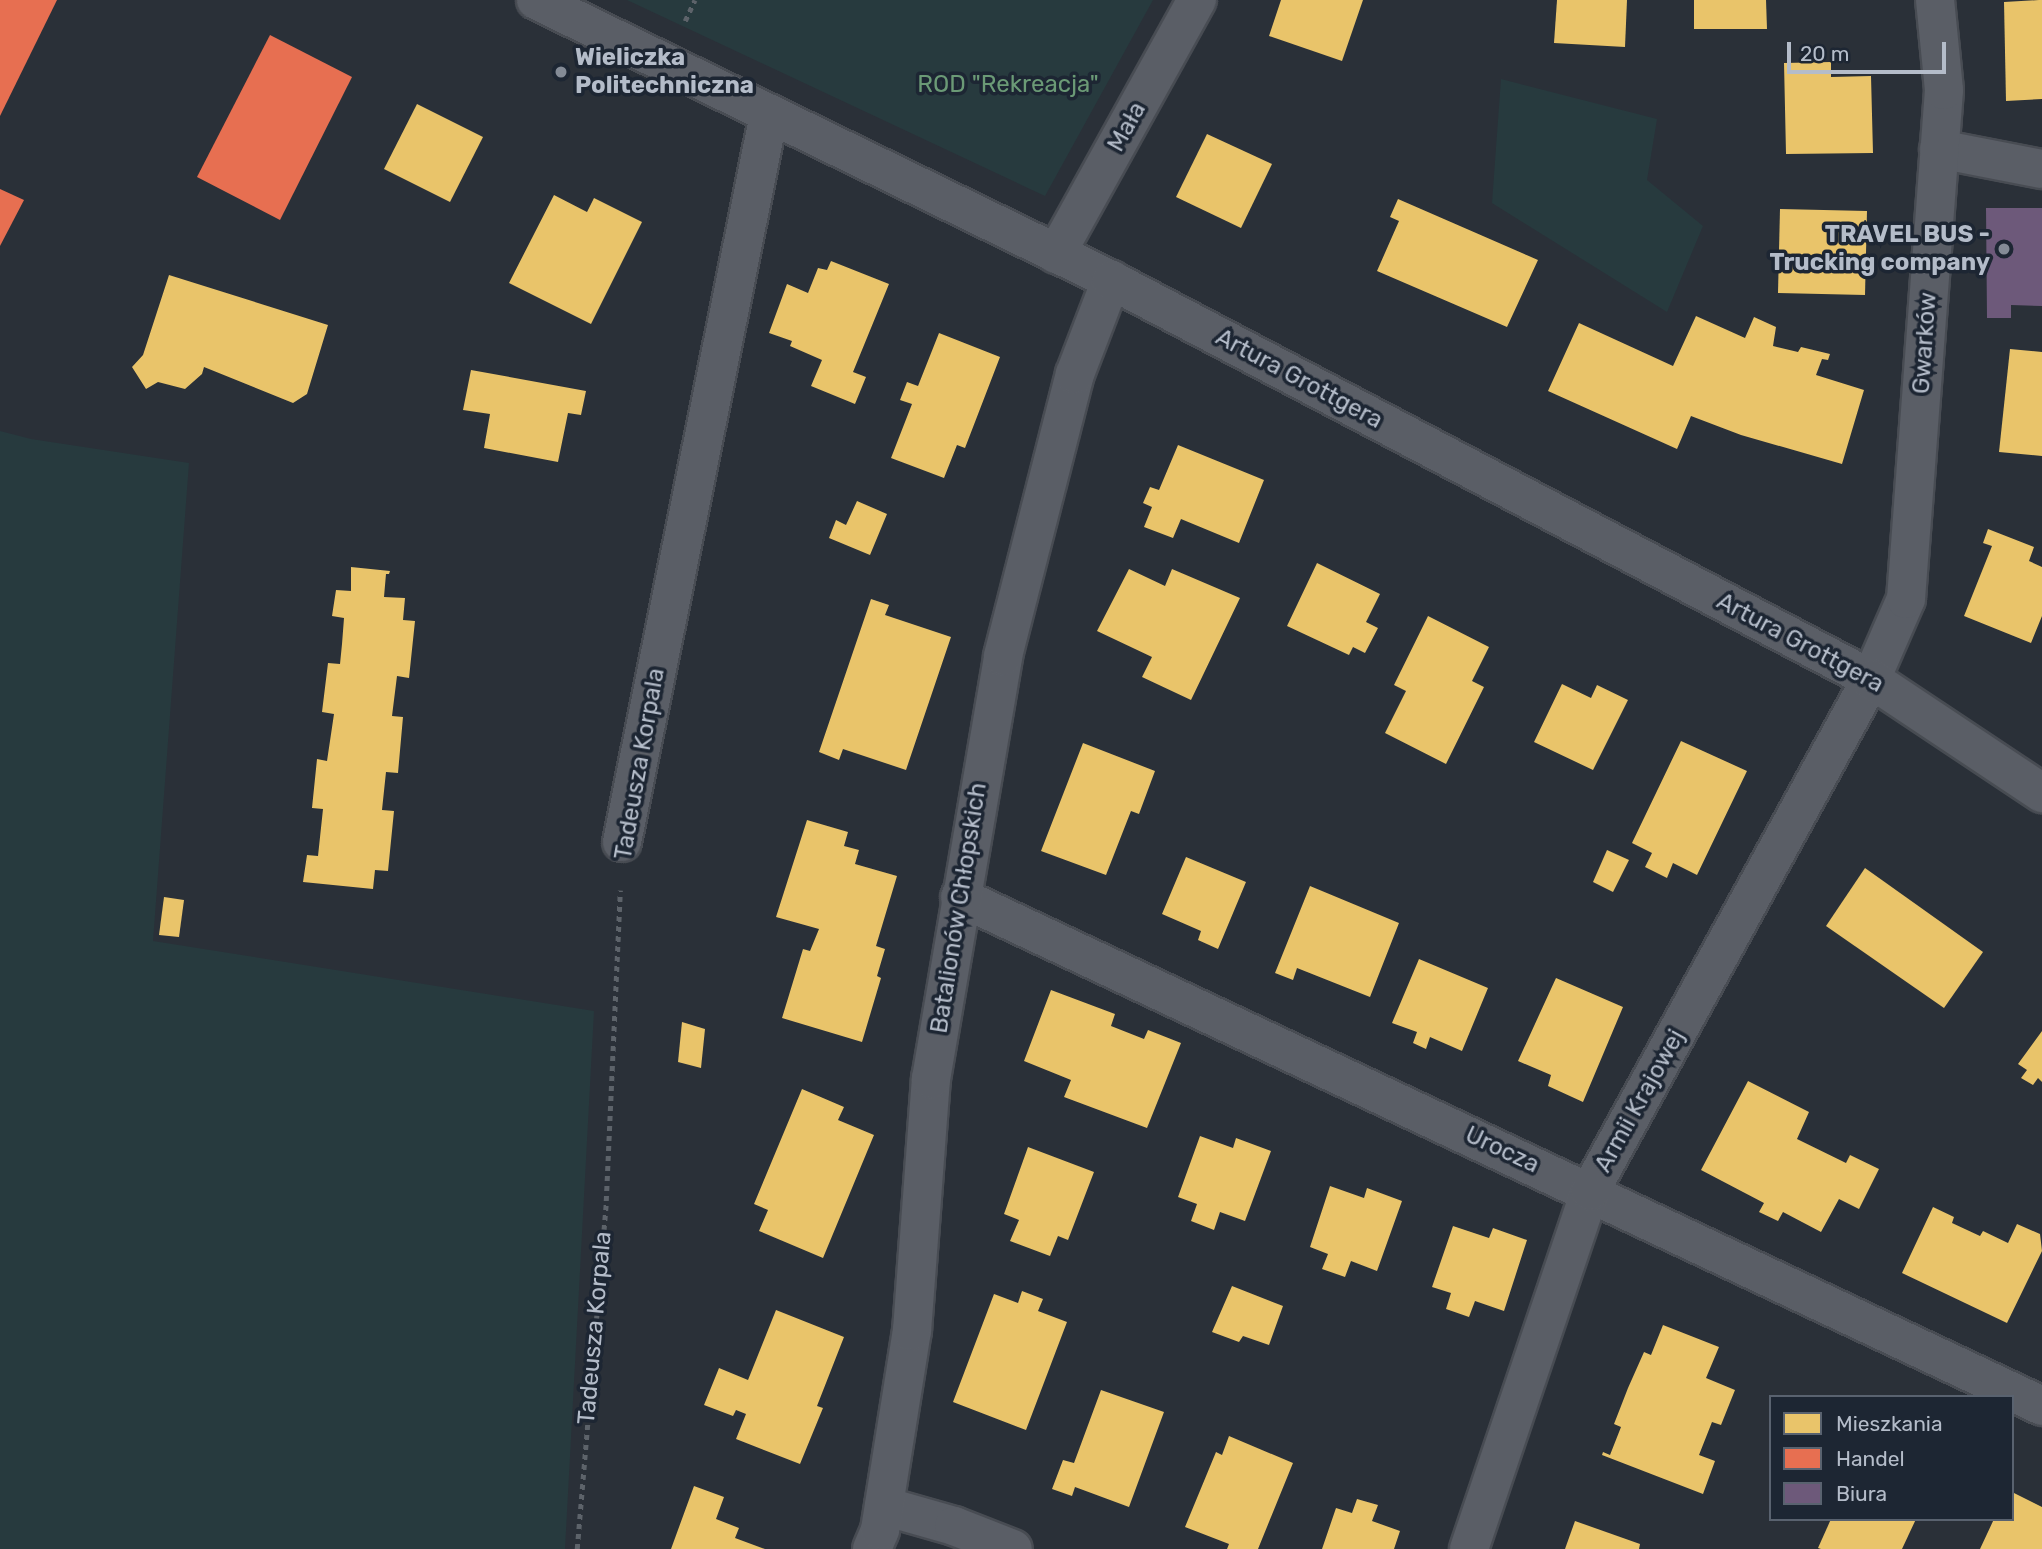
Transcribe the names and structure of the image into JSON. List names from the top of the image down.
{
  "streets": {
    "street": [
      "Mała",
      "Gwarków",
      "Artura Grottgera",
      "Tadeusza Korpala",
      "Batalionów Chłopskich",
      "Armii Krajowej",
      "Urocza"
    ]
  },
  "crossings": [
    ["Mała", "Artura Grottgera"],
    ["Gwarków", "Artura Grottgera"],
    ["Gwarków", "Armii Krajowej"],
    ["Artura Grottgera", "Tadeusza Korpala"],
    ["Artura Grottgera", "Batalionów Chłopskich"],
    ["Artura Grottgera", "Armii Krajowej"],
    ["Batalionów Chłopskich", "Urocza"],
    ["Armii Krajowej", "Urocza"]
  ],
  "parks": ["ROD \"Rekreacja\""],
  "places": ["Wieliczka Politechniczna", "TRAVEL BUS - Trucking company"],
  "legend": ["Mieszkania", "Handel", "Biura"],
  "scale_bar": "20 m"
}
